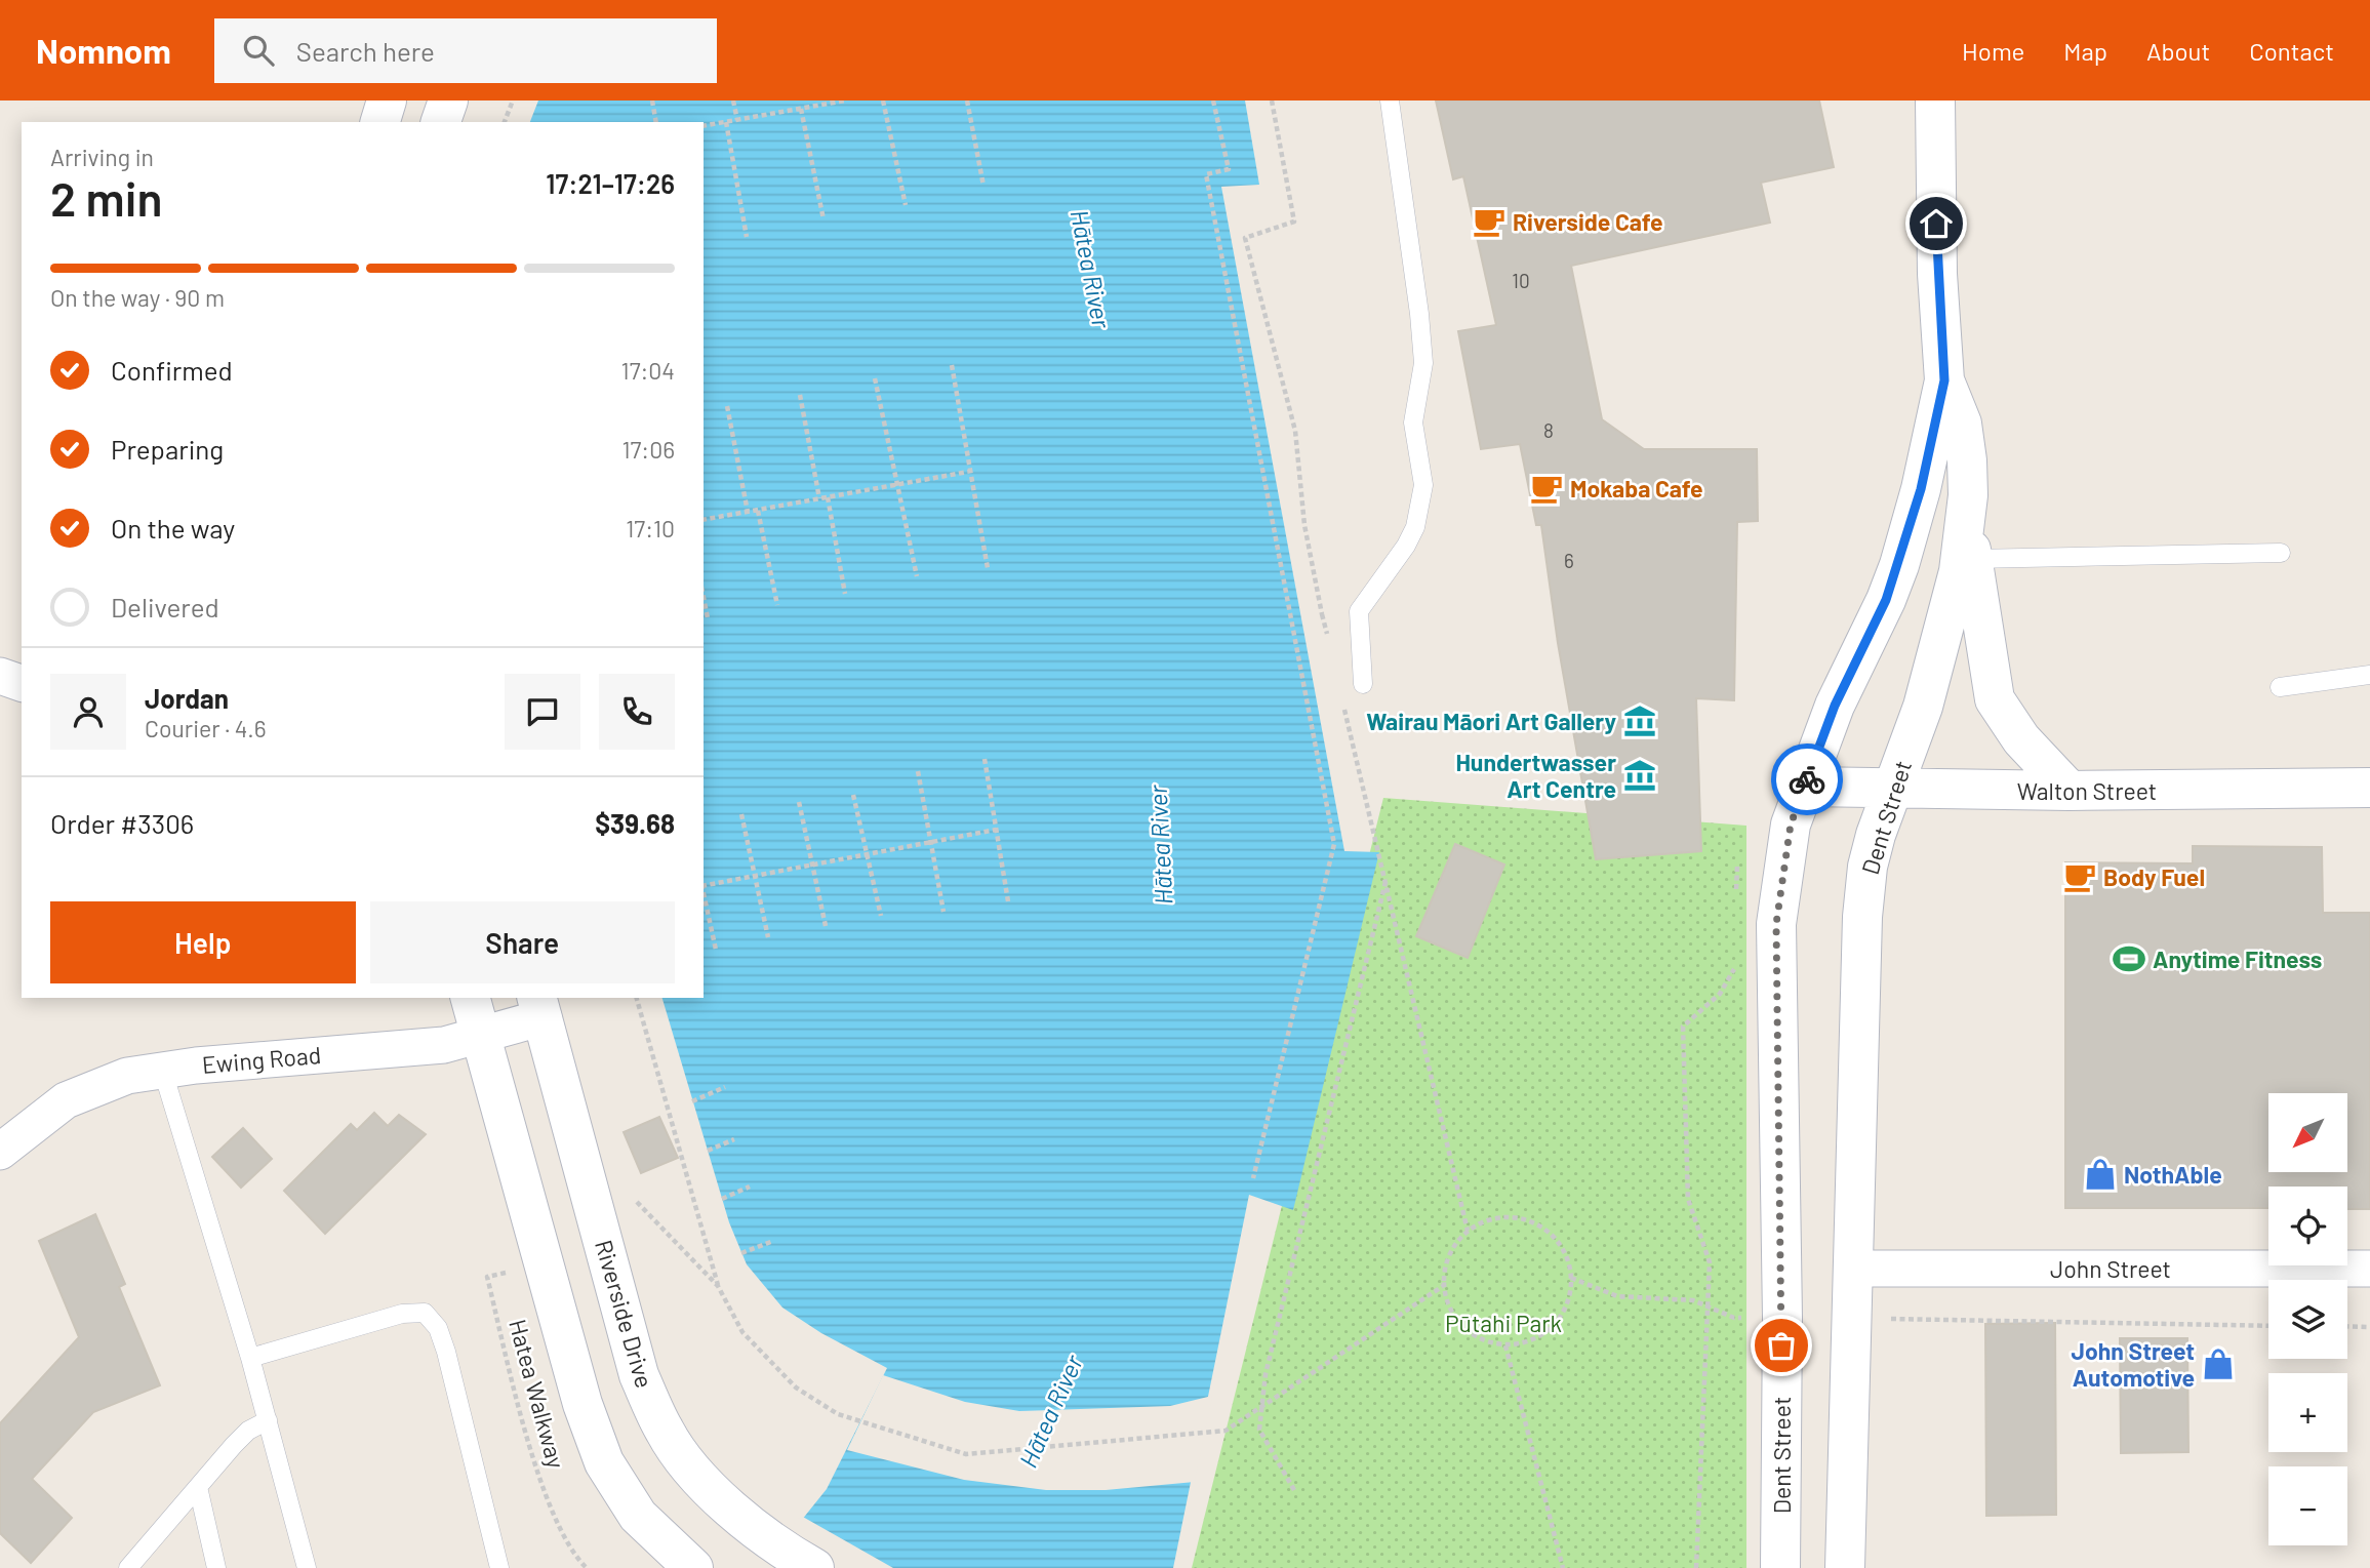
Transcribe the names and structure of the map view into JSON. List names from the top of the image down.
{
  "streets": {
    "main road": ["Walton Street", "Dent Street", "Riverside Drive"],
    "street": ["Ewing Road", "John Street"],
    "path": ["Hatea Walkway"]
  },
  "crossings": [
    ["Walton Street", "Dent Street"],
    ["Dent Street", "John Street"],
    ["Ewing Road", "Riverside Drive"]
  ],
  "water": ["Hātea River"],
  "parks": ["Pūtahi Park"],
  "places": {
    "cafe": ["Riverside Cafe", "Mokaba Cafe", "Body Fuel"],
    "museum": ["Wairau Māori Art Gallery", "Hundertwasser Art Centre"],
    "sports": ["Anytime Fitness"],
    "shop": ["NothAble", "John Street Automotive"]
  },
  "house_numbers": ["10", "8", "6"],
  "north": "bottom left",
  "page": {
    "header": "Nomnom",
    "search": "Search here",
    "nav": [
      "Home",
      "Map",
      "About",
      "Contact"
    ],
    "heading": ["2 min", "Arriving in", "17:21–17:26"],
    "panel": [
      "Jordan",
      "Courier · 4.6",
      "Order #3306",
      "$39.68"
    ],
    "bar": "On the way · 90 m",
    "list": [
      ["Confirmed", "17:04"],
      ["Preparing", "17:06"],
      ["On the way", "17:10"],
      "Delivered"
    ],
    "buttons": ["Help", "Share"],
    "map_buttons": ["+", "−"]
  }
}
